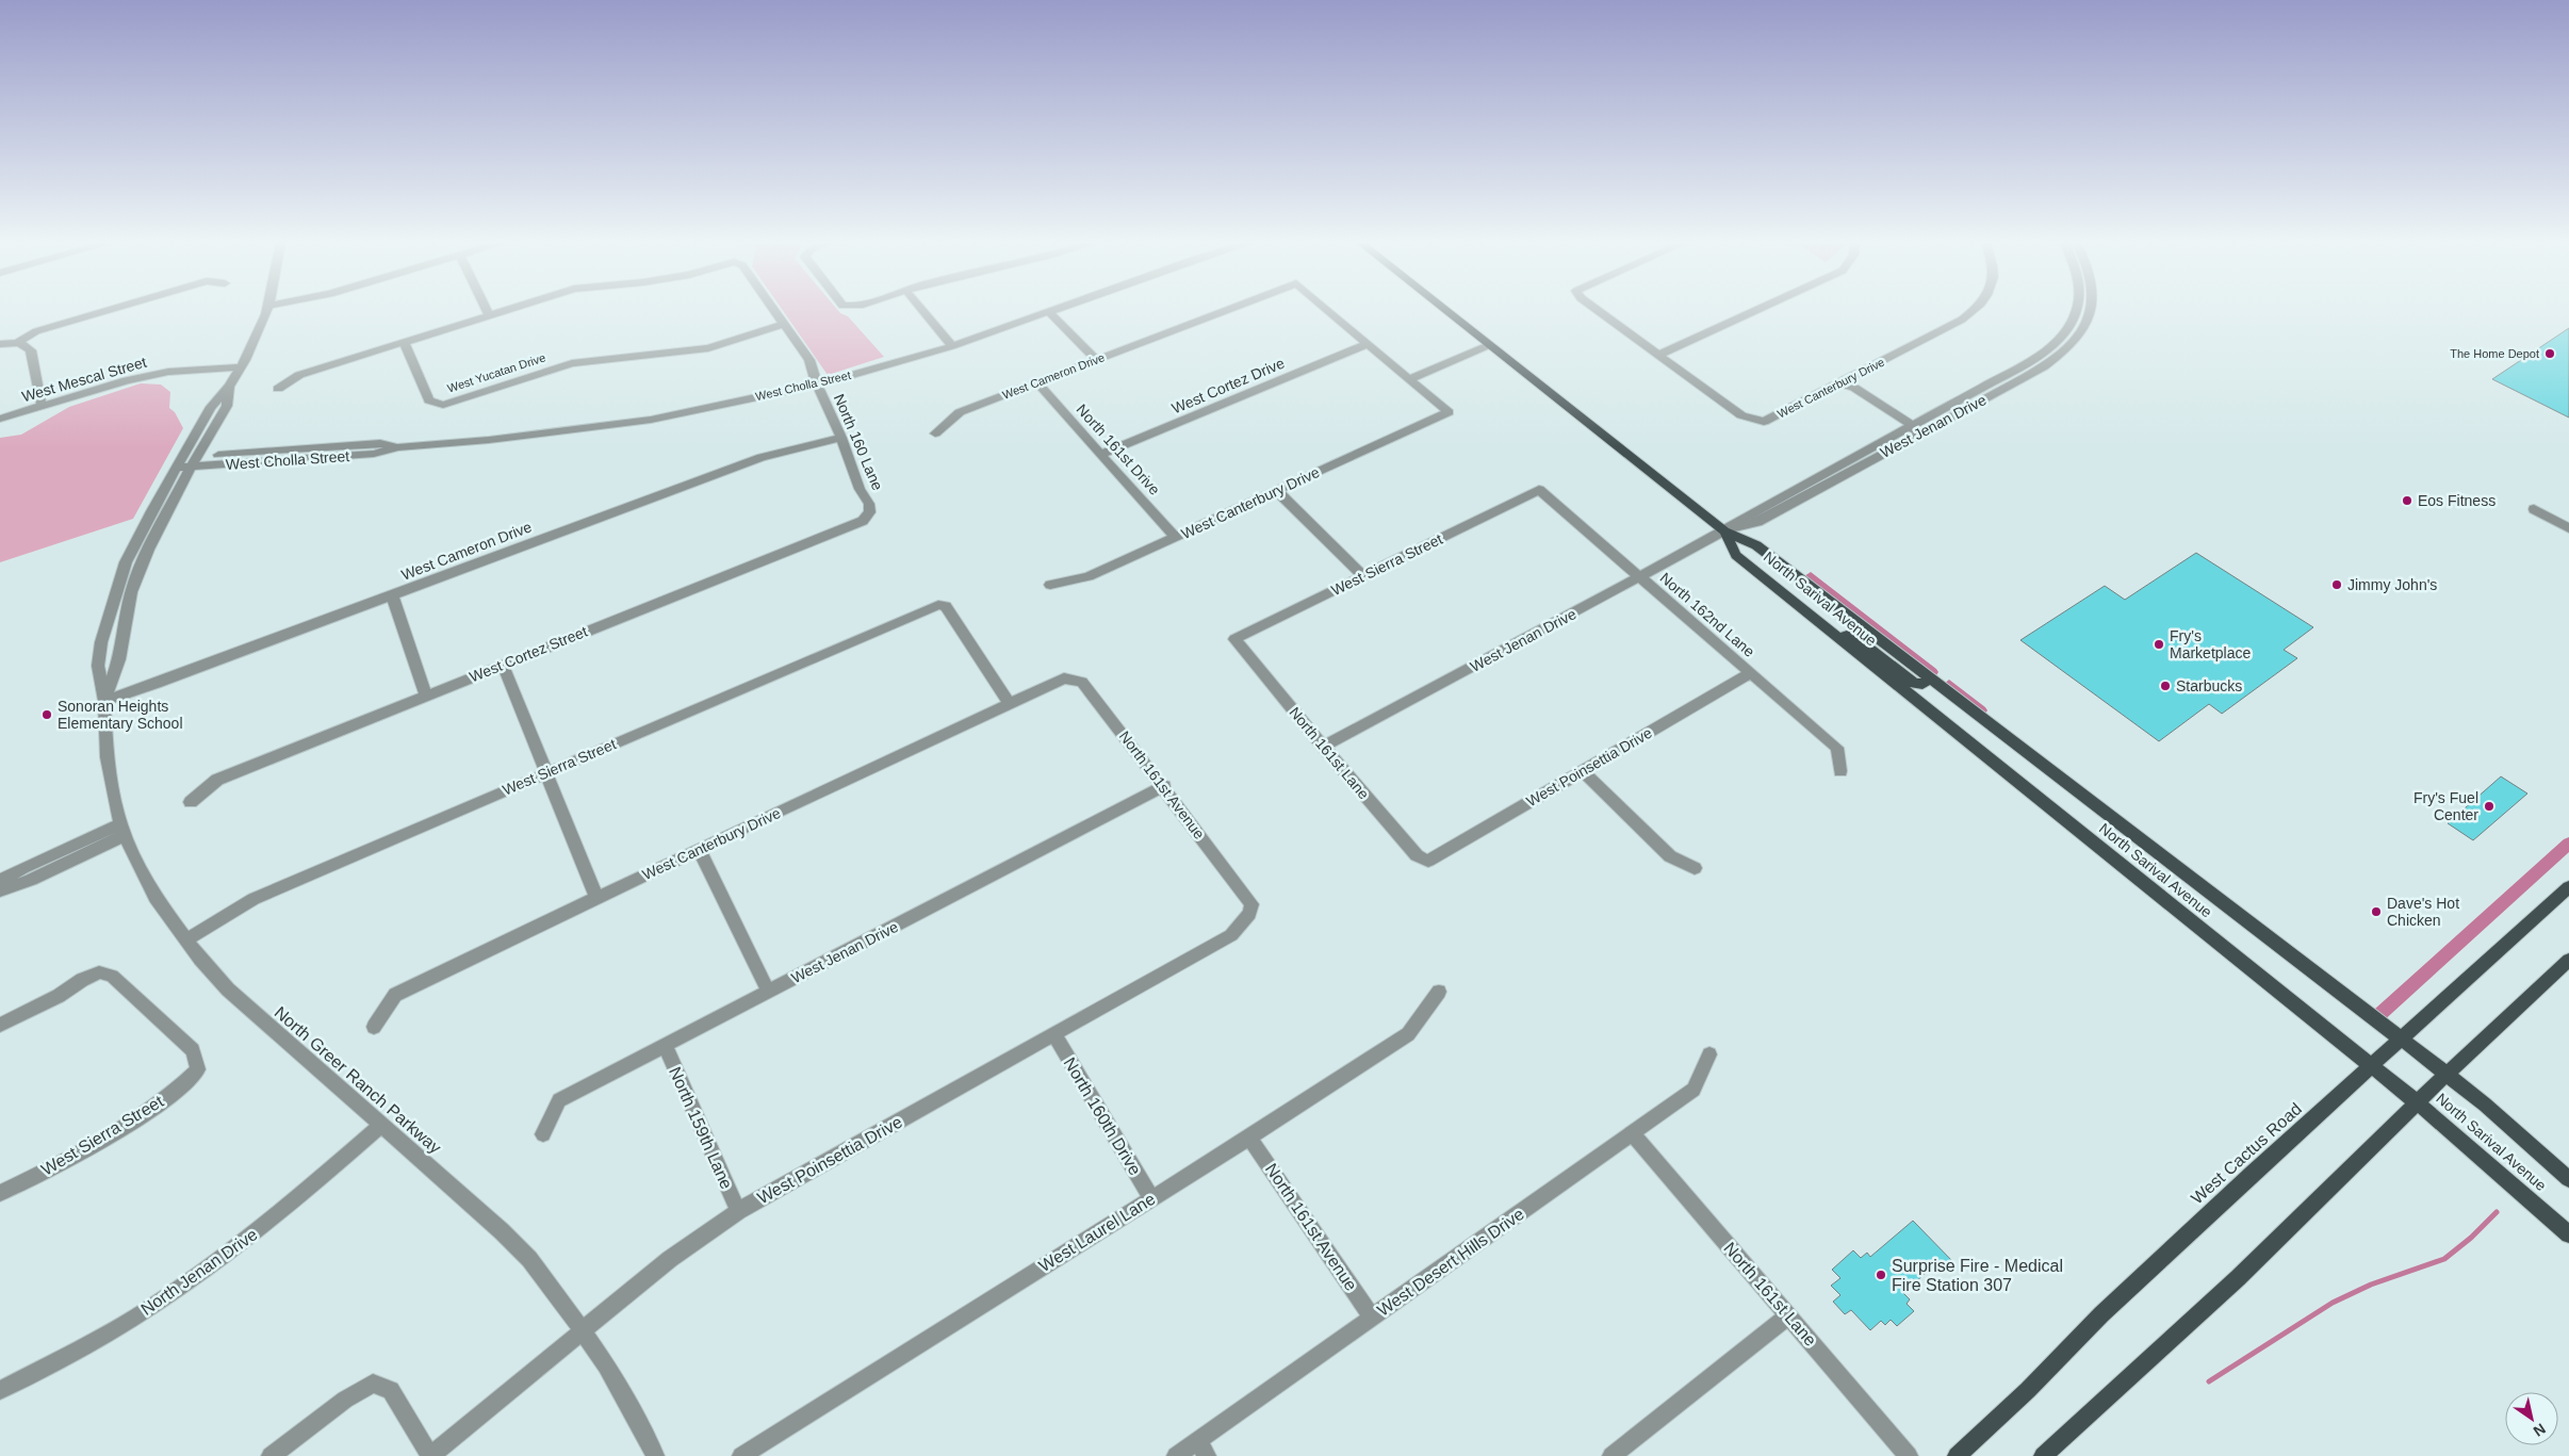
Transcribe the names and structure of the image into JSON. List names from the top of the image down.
{
  "streets": {
    "main road": ["North Sarival Avenue", "West Cactus Road"],
    "street": [
      "West Yucatan Drive",
      "West Cameron Drive",
      "West Mescal Street",
      "West Cholla Street",
      "West Cortez Drive",
      "West Canterbury Drive",
      "West Jenan Drive",
      "North 160 Lane",
      "North 161st Drive",
      "West Sierra Street",
      "North 162nd Lane",
      "West Cortez Street",
      "North 161st Lane",
      "West Poinsettia Drive",
      "North 161st Avenue",
      "North Greer Ranch Parkway",
      "North 160th Drive",
      "North 159th Lane",
      "West Laurel Lane",
      "West Desert Hills Drive",
      "North Jenan Drive"
    ]
  },
  "crossings": [
    ["West Cameron Drive", "West Cortez Drive"],
    ["West Cameron Drive", "North 160 Lane"],
    ["West Cameron Drive", "North 161st Drive"],
    ["West Cameron Drive", "North Greer Ranch Parkway"],
    ["West Mescal Street", "North Greer Ranch Parkway"],
    ["West Cholla Street", "North 160 Lane"],
    ["West Cholla Street", "North Greer Ranch Parkway"],
    ["West Cortez Drive", "North 161st Drive"],
    ["West Canterbury Drive", "North 161st Drive"],
    ["West Canterbury Drive", "West Sierra Street"],
    ["West Canterbury Drive", "North 161st Avenue"],
    ["West Jenan Drive", "North Sarival Avenue"],
    ["West Jenan Drive", "North 162nd Lane"],
    ["West Jenan Drive", "North 161st Lane"],
    ["West Jenan Drive", "North 161st Avenue"],
    ["West Jenan Drive", "North 159th Lane"],
    ["North 160 Lane", "West Cortez Street"],
    ["West Sierra Street", "North 162nd Lane"],
    ["West Sierra Street", "North 161st Lane"],
    ["West Sierra Street", "North Greer Ranch Parkway"],
    ["North Sarival Avenue", "West Cactus Road"],
    ["North 162nd Lane", "West Poinsettia Drive"],
    ["North 161st Lane", "West Poinsettia Drive"],
    ["North 161st Lane", "West Desert Hills Drive"],
    ["West Poinsettia Drive", "North 161st Avenue"],
    ["West Poinsettia Drive", "North Greer Ranch Parkway"],
    ["West Poinsettia Drive", "North 160th Drive"],
    ["West Poinsettia Drive", "North 159th Lane"],
    ["North 161st Avenue", "West Laurel Lane"],
    ["North 161st Avenue", "West Desert Hills Drive"],
    ["North Greer Ranch Parkway", "North Jenan Drive"],
    ["North 160th Drive", "West Laurel Lane"]
  ],
  "places": [
    "The Home Depot",
    "Eos Fitness",
    "Jimmy John's",
    "Fry's Marketplace",
    "Starbucks",
    "Sonoran Heights Elementary School",
    "Fry's Fuel Center",
    "Dave's Hot Chicken",
    "Surprise Fire - Medical Fire Station 307"
  ],
  "north": "bottom right"
}
